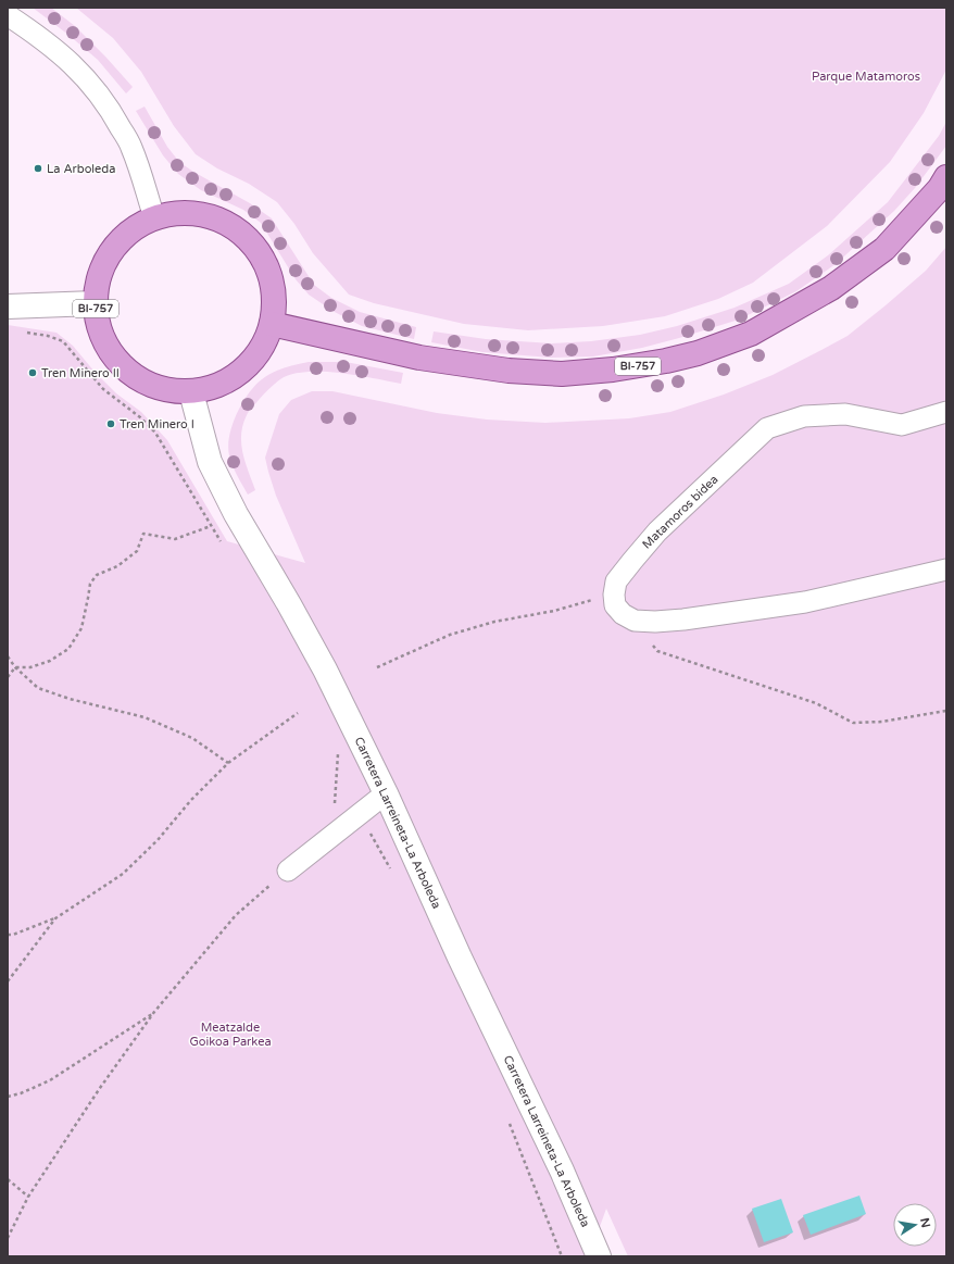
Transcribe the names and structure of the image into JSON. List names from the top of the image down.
{
  "streets": {
    "main road": ["BI-757"],
    "street": ["Matamoros bidea", "Carretera Larreineta-La Arboleda"]
  },
  "crossings": [
    ["BI-757", "Carretera Larreineta-La Arboleda"]
  ],
  "parks": ["Parque Matamoros", "Meatzalde Goikoa Parkea"],
  "places": ["La Arboleda", "Tren Minero II", "Tren Minero I"],
  "north": "right"
}
